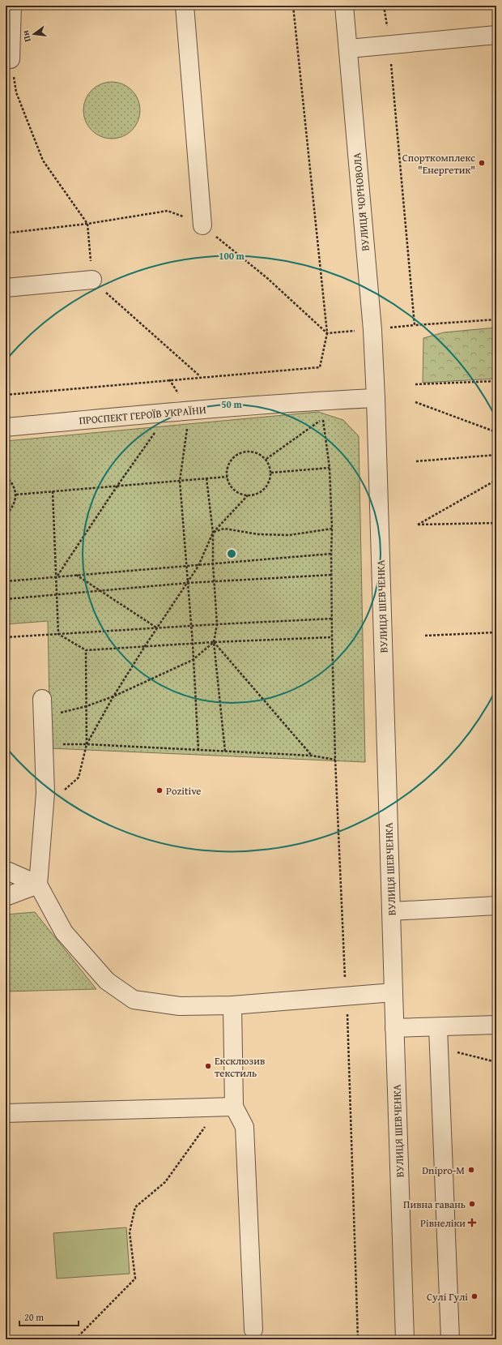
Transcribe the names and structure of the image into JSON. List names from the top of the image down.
{
  "streets": {
    "street": ["ВУЛИЦЯ ЧОРНОВОЛА", "ПРОСПЕКТ ГЕРОЇВ УКРАЇНИ", "ВУЛИЦЯ ШЕВЧЕНКА"]
  },
  "crossings": [
    ["ВУЛИЦЯ ЧОРНОВОЛА", "ПРОСПЕКТ ГЕРОЇВ УКРАЇНИ"],
    ["ВУЛИЦЯ ЧОРНОВОЛА", "ВУЛИЦЯ ШЕВЧЕНКА"],
    ["ПРОСПЕКТ ГЕРОЇВ УКРАЇНИ", "ВУЛИЦЯ ШЕВЧЕНКА"]
  ],
  "places": {
    "other": [
      "Спорткомплекс \"Енергетик\"",
      "Pozitive",
      "Ексклюзив текстиль",
      "Dnipro-M",
      "Пивна гавань",
      "Сулі Гулі"
    ],
    "health": ["Рівнеліки"]
  },
  "scale_bar": "20 m",
  "north": "left",
  "rings": ["100 m", "50 m"]
}
